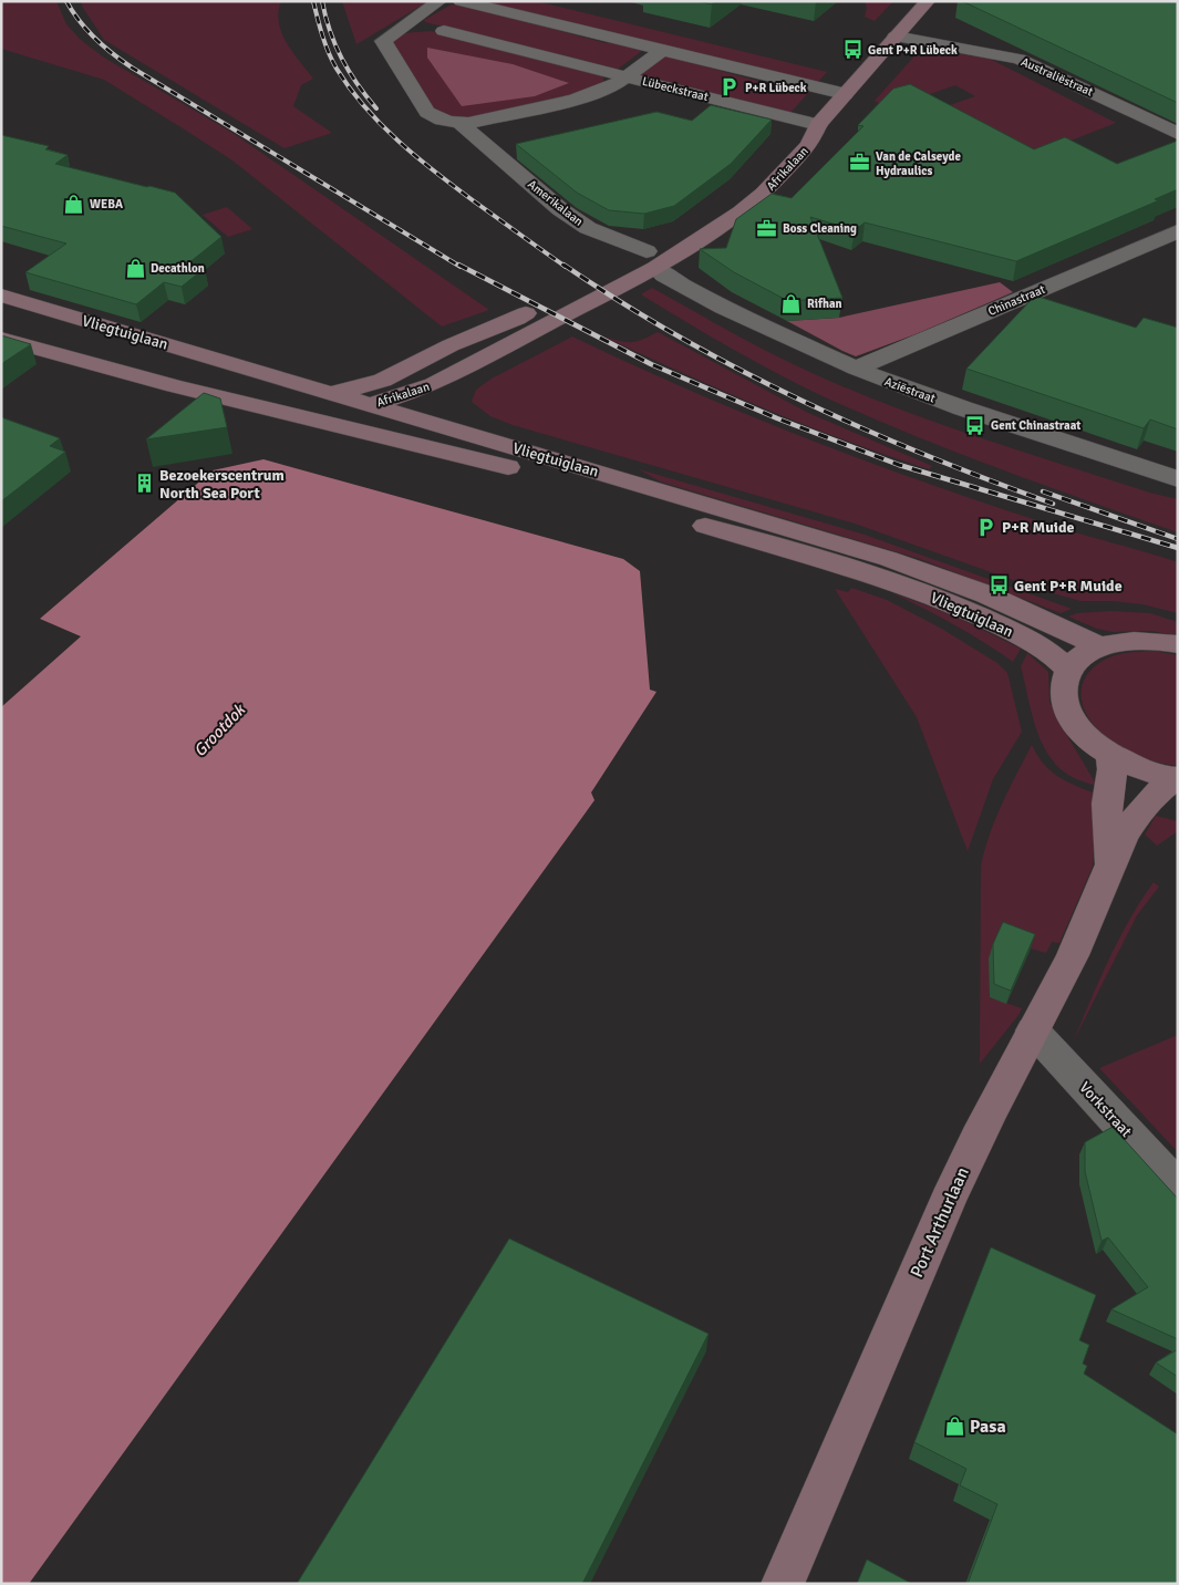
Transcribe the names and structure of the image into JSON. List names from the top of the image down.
{
  "streets": {
    "main road": ["Afrikalaan", "Vliegtuiglaan", "Port Arthurlaan"],
    "street": [
      "Australiëstraat",
      "Lübeckstraat",
      "Amerikalaan",
      "Chinastraat",
      "Aziëstraat",
      "Vorkstraat"
    ]
  },
  "crossings": [
    ["Australiëstraat", "Afrikalaan"],
    ["Lübeckstraat", "Afrikalaan"],
    ["Afrikalaan", "Amerikalaan"],
    ["Afrikalaan", "Vliegtuiglaan"],
    ["Afrikalaan", "Aziëstraat"],
    ["Amerikalaan", "Aziëstraat"],
    ["Chinastraat", "Aziëstraat"],
    ["Vliegtuiglaan", "Port Arthurlaan"],
    ["Vorkstraat", "Port Arthurlaan"]
  ],
  "water": ["Grootdok"],
  "places": {
    "bus stop": ["Gent P+R Lübeck", "Gent Chinastraat", "Gent P+R Muide"],
    "parking": ["P+R Lübeck", "P+R Muide"],
    "office": ["Van de Calseyde Hydraulics", "Boss Cleaning"],
    "shop": [
      "WEBA",
      "Decathlon",
      "Rifhan",
      "Pasa"
    ],
    "building": ["Bezoekerscentrum North Sea Port"]
  }
}
